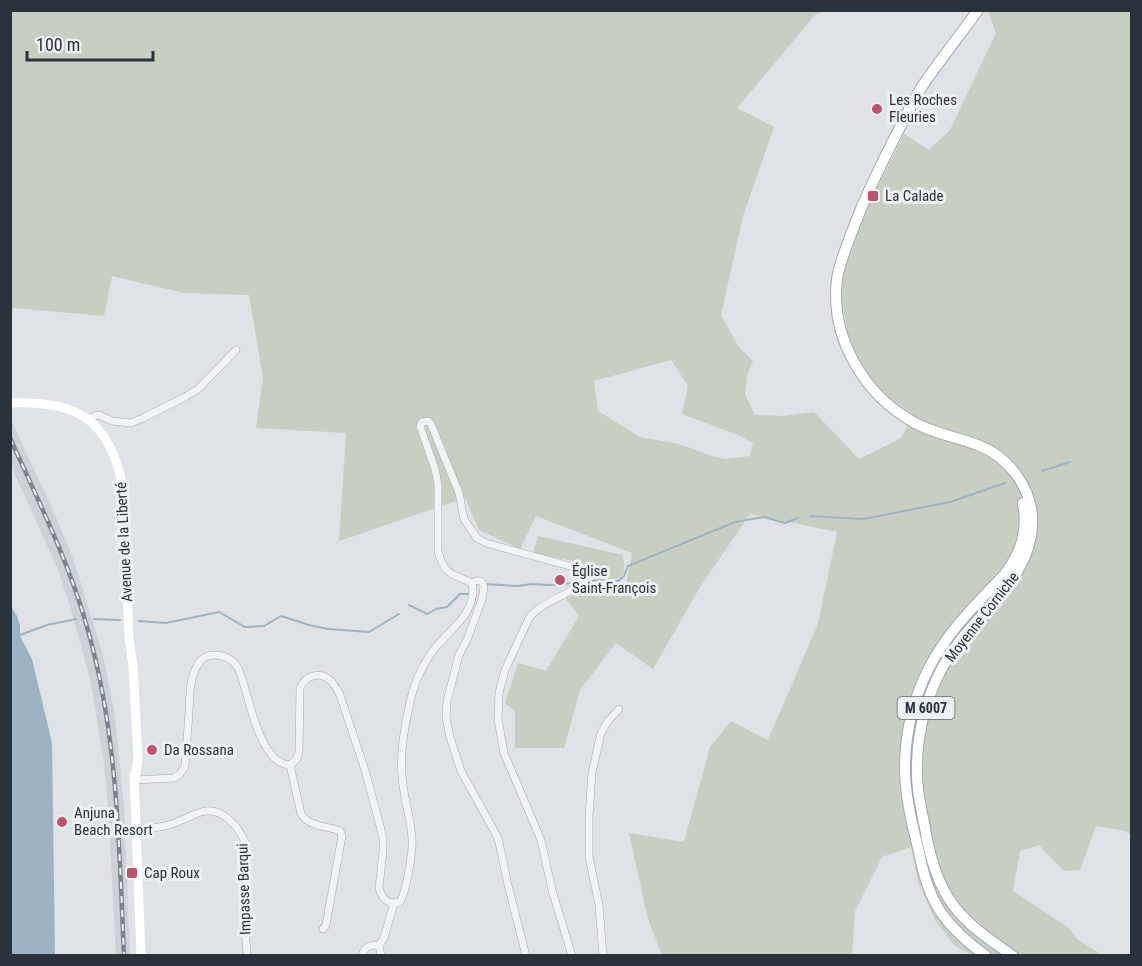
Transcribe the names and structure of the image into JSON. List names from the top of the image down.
{
  "streets": {
    "main road": ["Avenue de la Liberté", "Moyenne Corniche", "M 6007"],
    "street": ["Impasse Barqui"]
  },
  "crossings": [
    ["Avenue de la Liberté", "Impasse Barqui"]
  ],
  "places": {
    "other": [
      "Les Roches Fleuries",
      "Église Saint-François",
      "Da Rossana",
      "Anjuna Beach Resort"
    ],
    "transit": ["La Calade", "Cap Roux"]
  },
  "scale_bar": "100 m"
}
